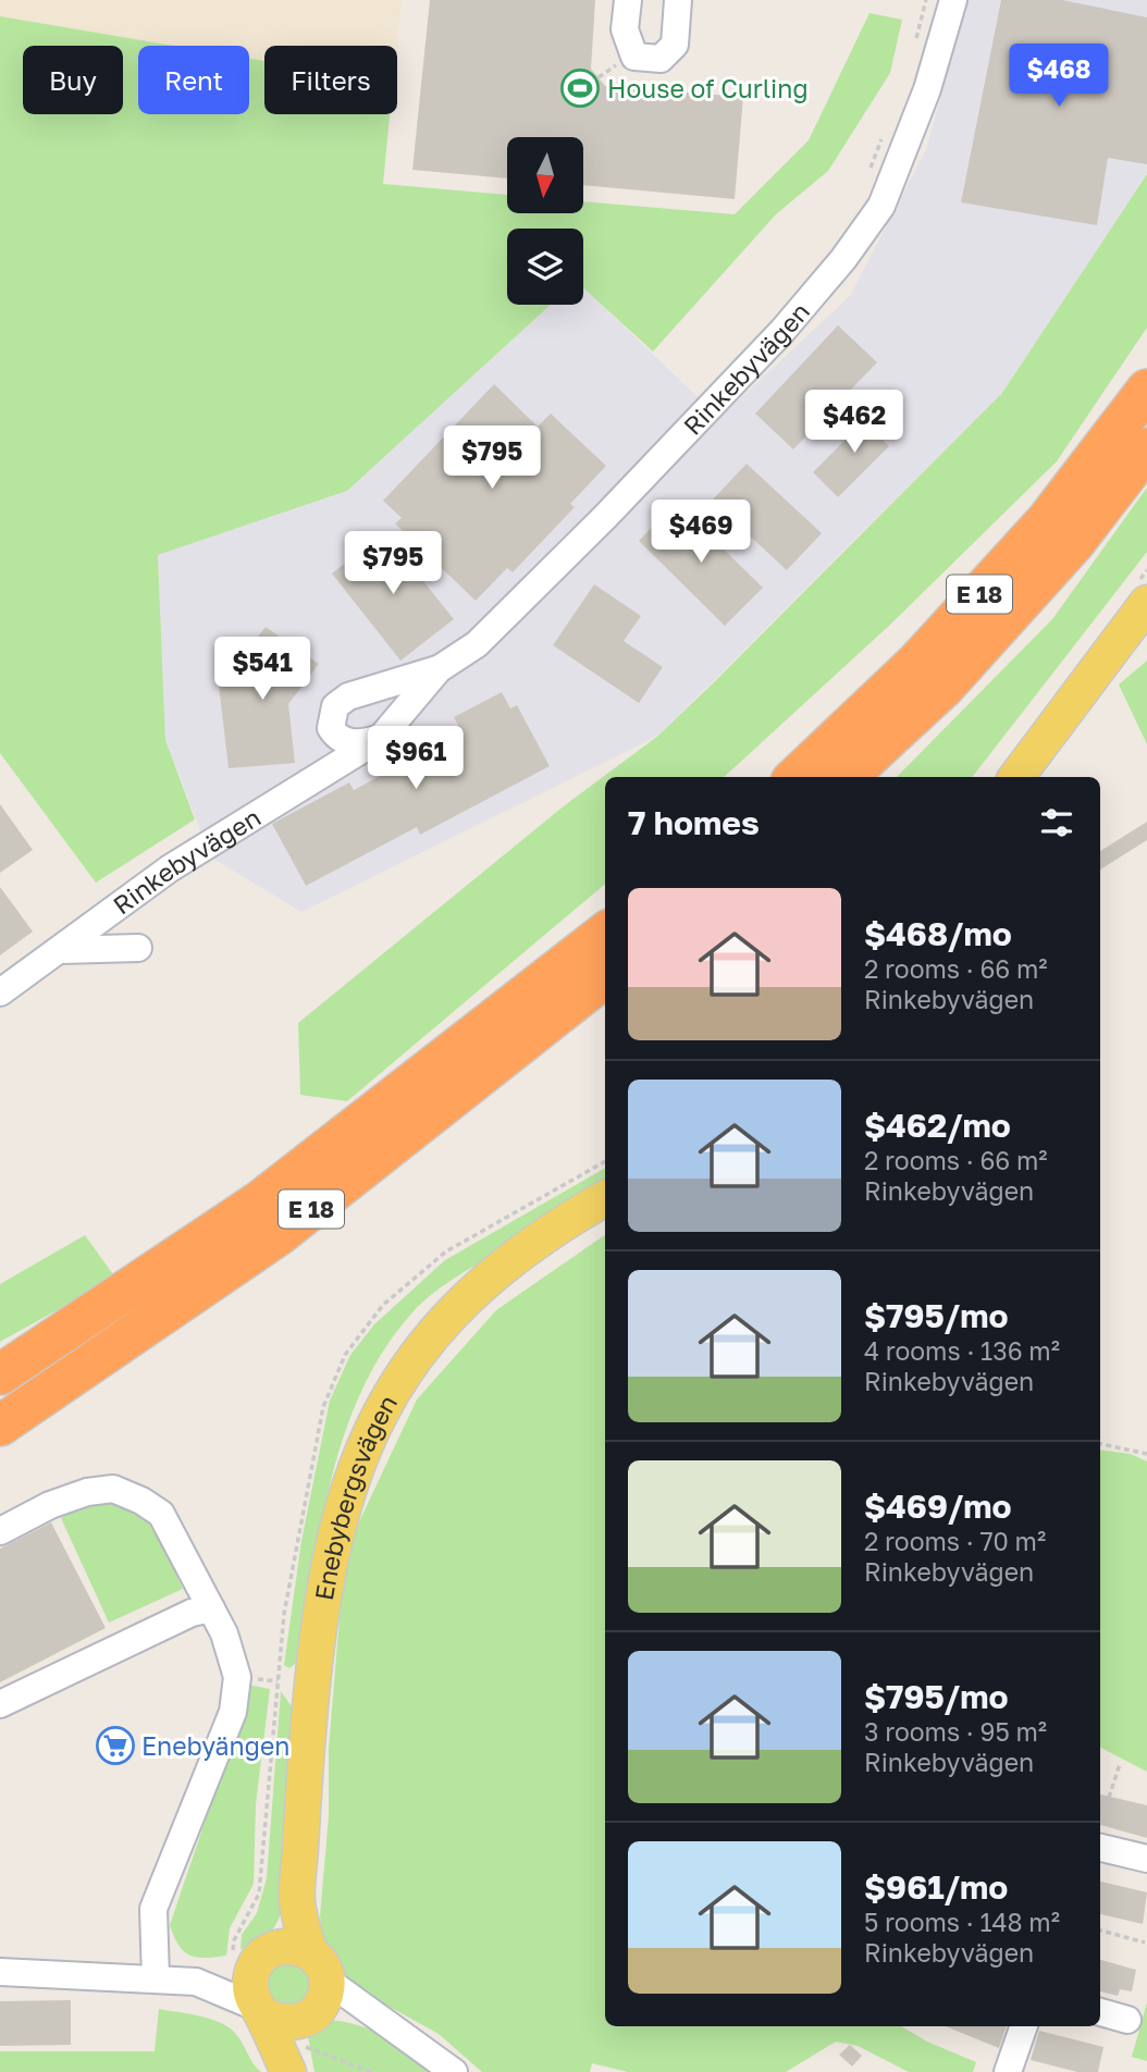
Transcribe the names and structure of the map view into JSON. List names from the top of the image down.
{
  "streets": {
    "highway": ["E 18"],
    "main road": ["Enebybergsvägen"],
    "street": ["Rinkebyvägen"]
  },
  "places": {
    "sports": ["House of Curling"],
    "supermarket": ["Enebyängen"]
  },
  "north": "bottom",
  "page": {
    "price": [
      "$468",
      "$462",
      "$795",
      "$469",
      "$795",
      "$541",
      "$961"
    ],
    "chip": ["Buy", "Rent", "Filters"],
    "heading": "7 homes",
    "list": [
      {
        "name": "$468/mo",
        "note": "2 rooms · 66 m² · Rinkebyvägen"
      },
      {
        "name": "$462/mo",
        "note": "2 rooms · 66 m² · Rinkebyvägen"
      },
      {
        "name": "$795/mo",
        "note": "4 rooms · 136 m² · Rinkebyvägen"
      },
      {
        "name": "$469/mo",
        "note": "2 rooms · 70 m² · Rinkebyvägen"
      },
      {
        "name": "$795/mo",
        "note": "3 rooms · 95 m² · Rinkebyvägen"
      },
      {
        "name": "$961/mo",
        "note": "5 rooms · 148 m² · Rinkebyvägen"
      }
    ]
  }
}
